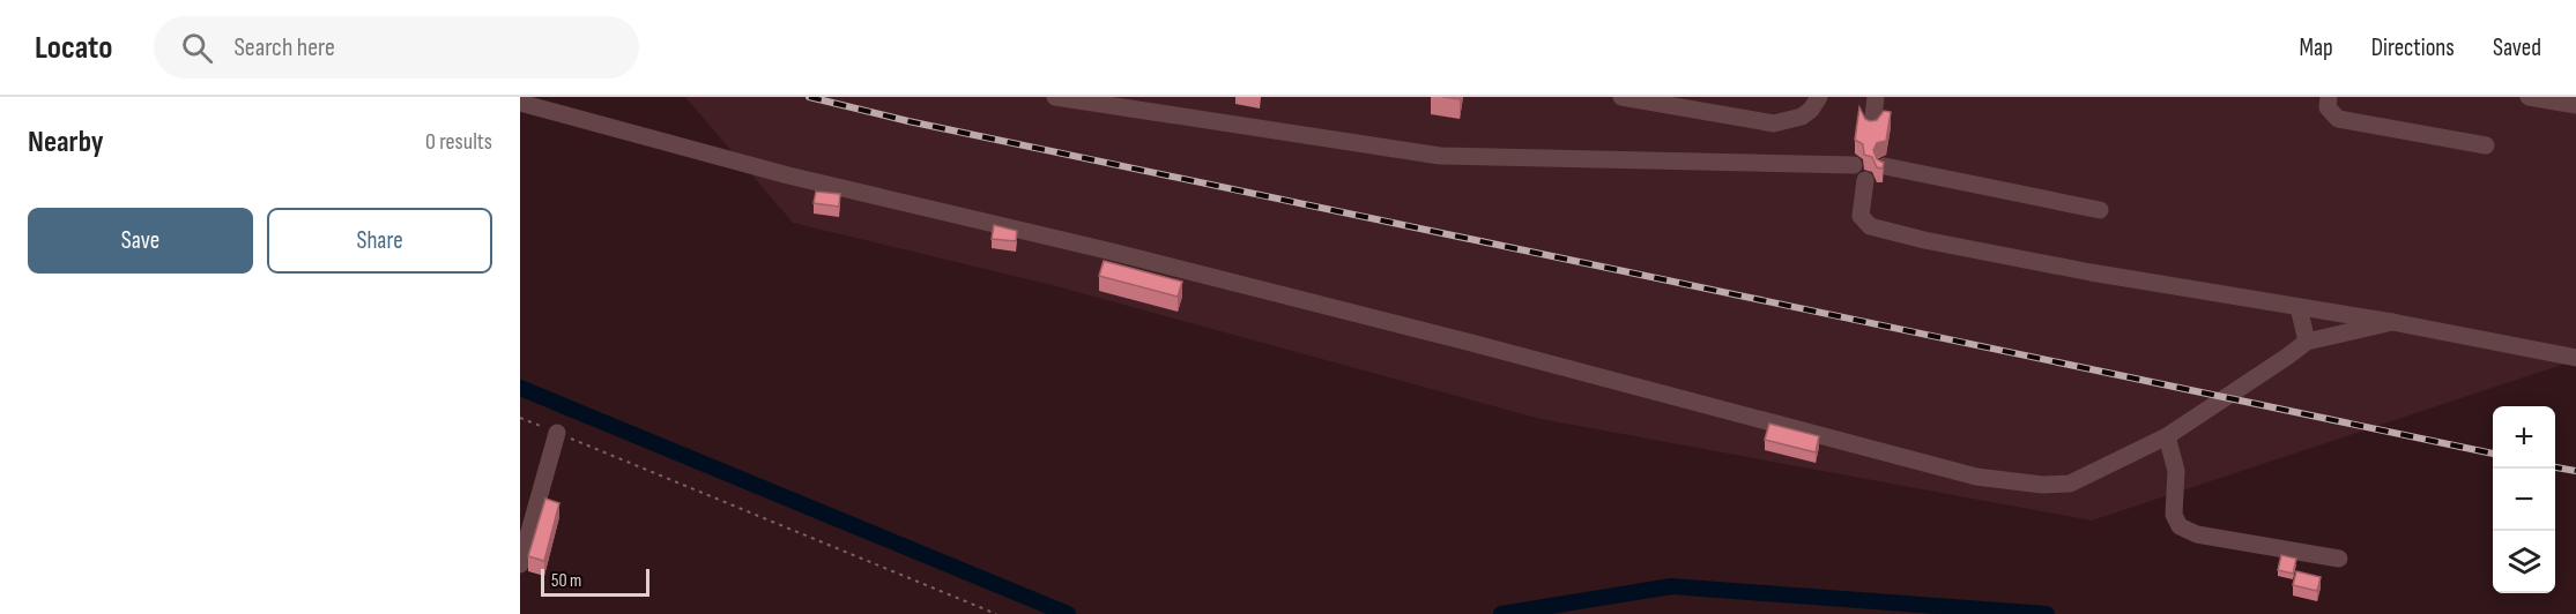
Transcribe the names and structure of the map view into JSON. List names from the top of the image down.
{
  "scale_bar": "50 m",
  "page": {
    "header": "Locato",
    "search": "Search here",
    "nav": ["Map", "Directions", "Saved"],
    "heading": ["Nearby", "0 results"],
    "buttons": ["Save", "Share"],
    "map_buttons": ["+", "−"],
    "scale": "50 m"
  }
}
